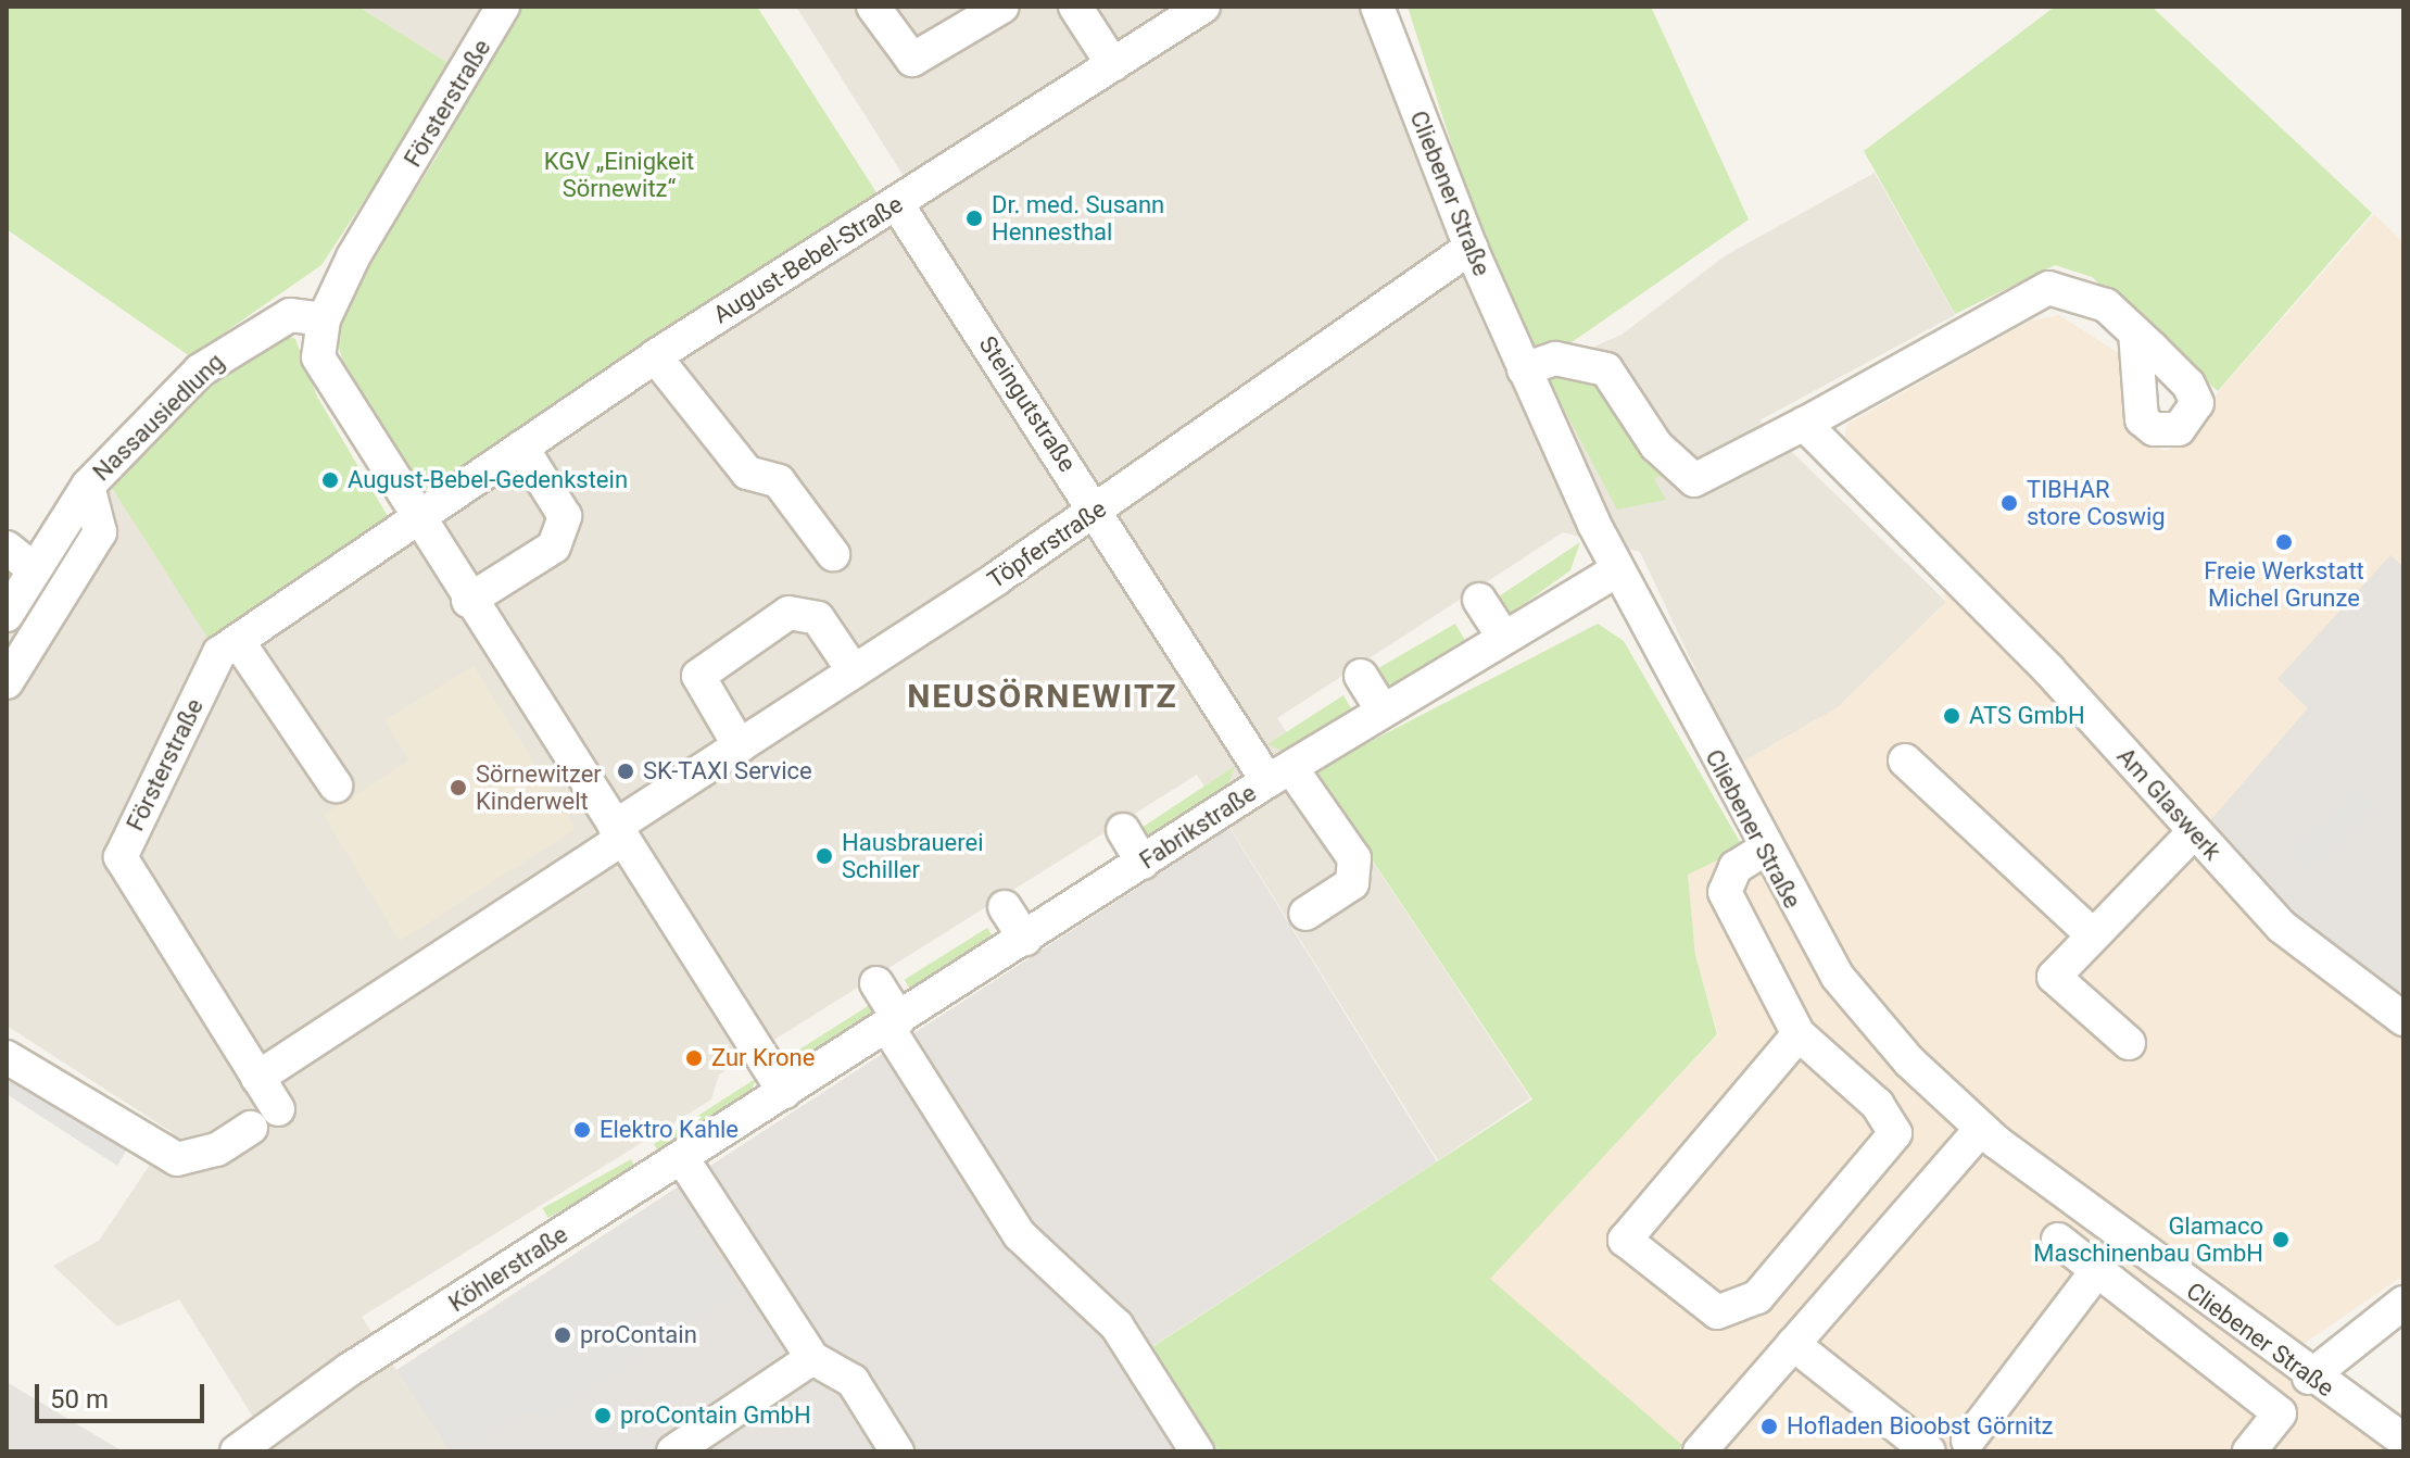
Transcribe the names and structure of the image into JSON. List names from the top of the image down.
{
  "streets": {
    "street": [
      "Försterstraße",
      "Cliebener Straße",
      "August-Bebel-Straße",
      "Steingutstraße",
      "Nassausiedlung",
      "Töpferstraße",
      "Am Glaswerk",
      "Fabrikstraße",
      "Köhlerstraße"
    ]
  },
  "crossings": [
    ["Försterstraße", "August-Bebel-Straße"],
    ["Försterstraße", "Nassausiedlung"],
    ["Försterstraße", "Töpferstraße"],
    ["Försterstraße", "Fabrikstraße"],
    ["Försterstraße", "Köhlerstraße"],
    ["Cliebener Straße", "Töpferstraße"],
    ["Cliebener Straße", "Fabrikstraße"],
    ["August-Bebel-Straße", "Steingutstraße"],
    ["Steingutstraße", "Töpferstraße"],
    ["Steingutstraße", "Fabrikstraße"],
    ["Fabrikstraße", "Köhlerstraße"]
  ],
  "districts": ["NEUSÖRNEWITZ"],
  "parks": ["KGV „Einigkeit Sörnewitz“"],
  "places": [
    "Dr. med. Susann Hennesthal",
    "August-Bebel-Gedenkstein",
    "TIBHAR store Coswig",
    "Freie Werkstatt Michel Grunze",
    "ATS GmbH",
    "SK-TAXI Service",
    "Sörnewitzer Kinderwelt",
    "Hausbrauerei Schiller",
    "Zur Krone",
    "Elektro Kahle",
    "Glamaco Maschinenbau GmbH",
    "proContain",
    "proContain GmbH",
    "Hofladen Bioobst Görnitz"
  ],
  "scale_bar": "50 m"
}
